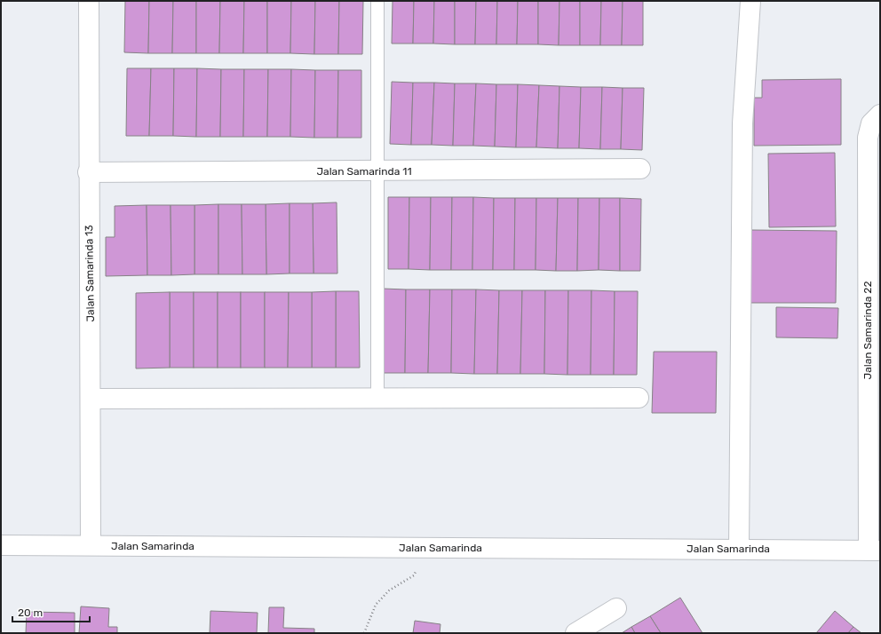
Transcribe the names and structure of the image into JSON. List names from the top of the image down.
{
  "streets": {
    "street": [
      "Jalan Samarinda 11",
      "Jalan Samarinda 13",
      "Jalan Samarinda 22",
      "Jalan Samarinda"
    ]
  },
  "crossings": [
    ["Jalan Samarinda 11", "Jalan Samarinda 13"],
    ["Jalan Samarinda 13", "Jalan Samarinda"],
    ["Jalan Samarinda 22", "Jalan Samarinda"]
  ],
  "scale_bar": "20 m"
}
